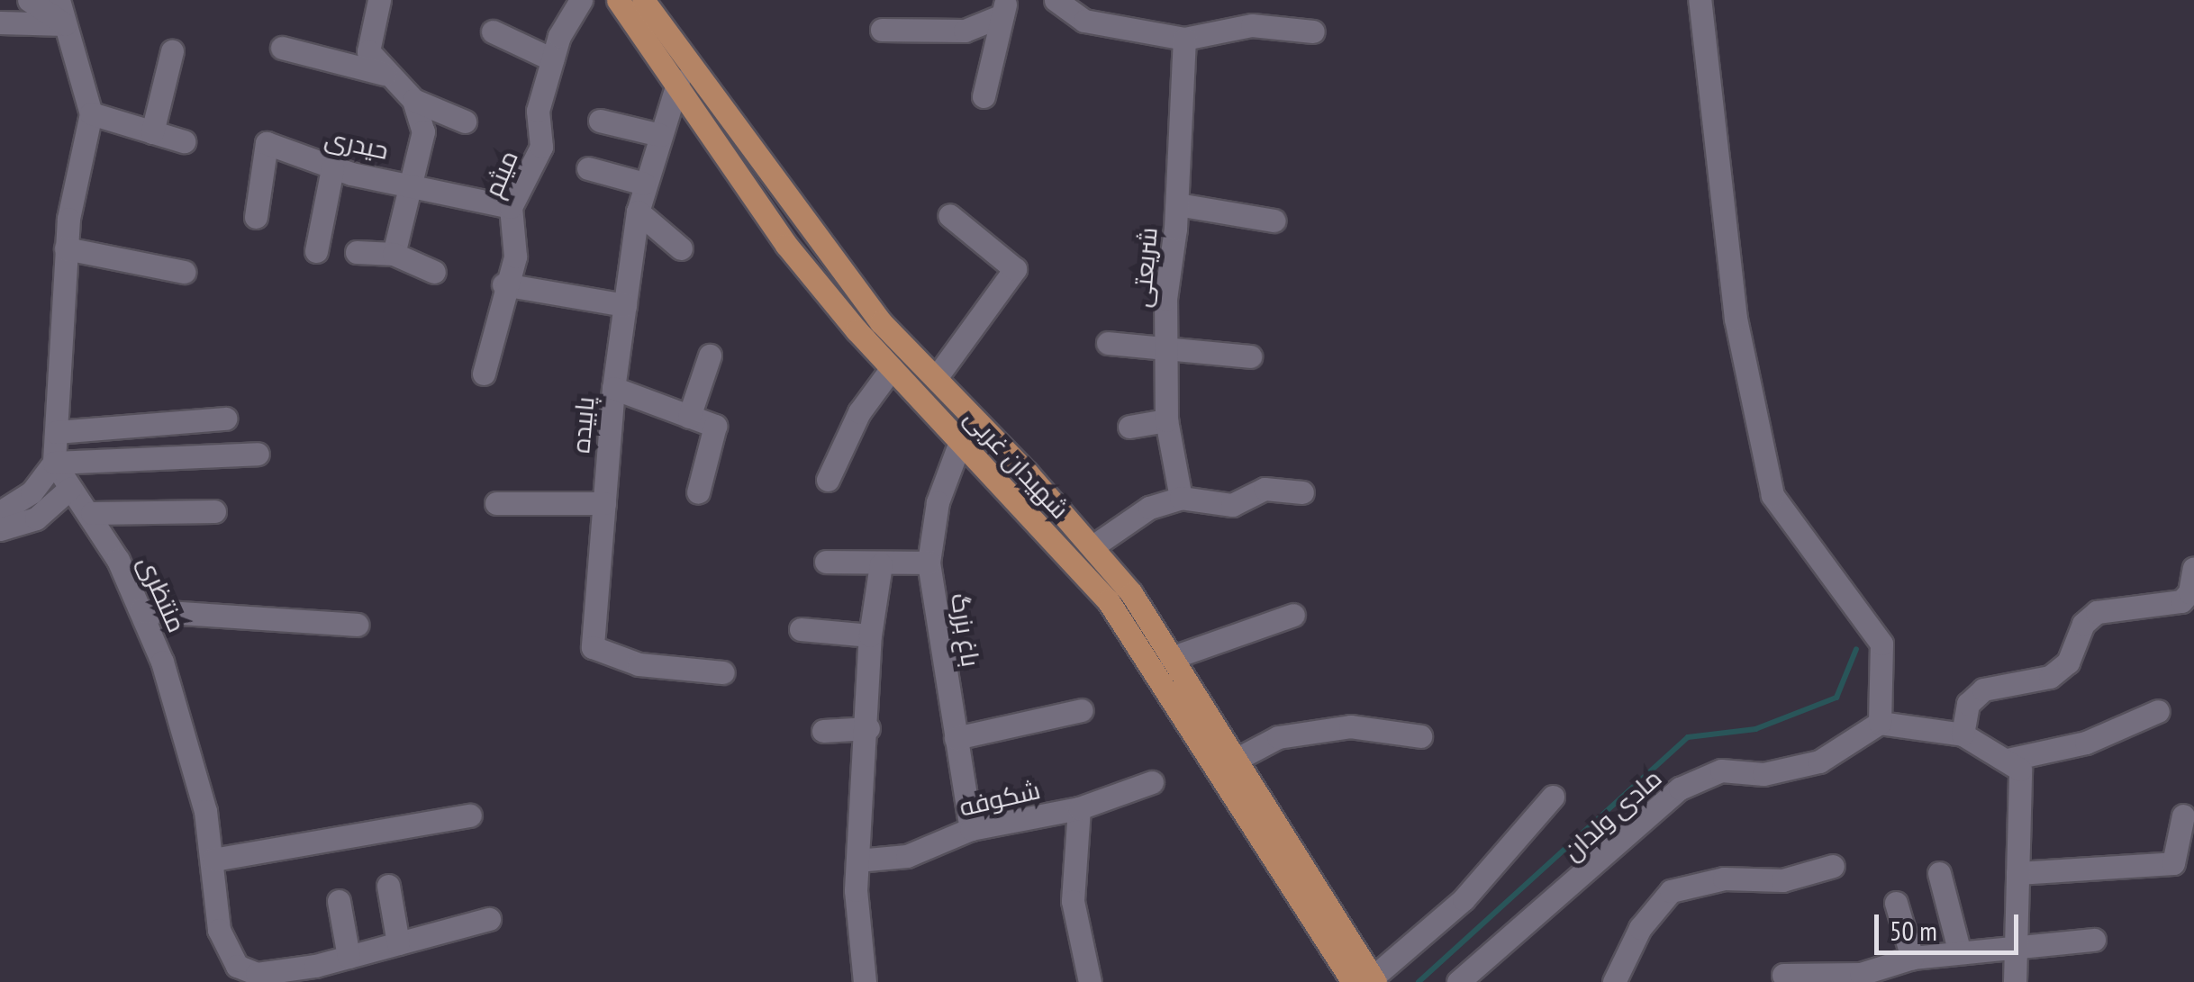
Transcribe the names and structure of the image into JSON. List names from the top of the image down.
{
  "streets": {
    "main road": ["شهیدان غربی"],
    "street": [
      "حیدری",
      "میثم",
      "شریعتی",
      "پابیده",
      "منتظری",
      "باغ بزرگ",
      "شکوفه",
      "مادی ولدان"
    ]
  },
  "crossings": [
    ["حیدری", "میثم"],
    ["پابیده", "شهیدان غربی"],
    ["شهیدان غربی", "باغ بزرگ"],
    ["باغ بزرگ", "شکوفه"]
  ],
  "scale_bar": "50 m"
}
